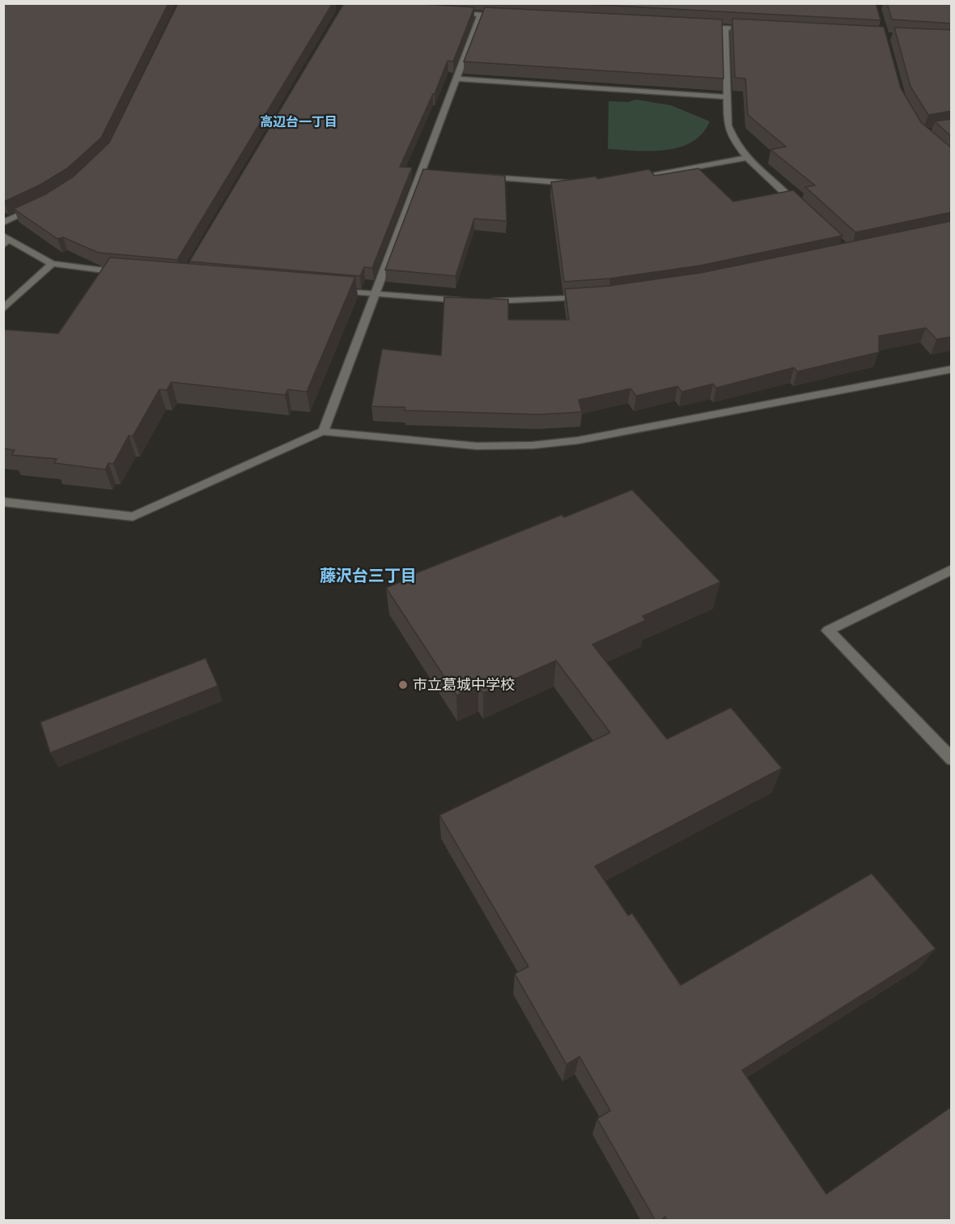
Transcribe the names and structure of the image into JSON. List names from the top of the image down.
{
  "districts": ["高辺台一丁目", "藤沢台三丁目"],
  "places": ["市立葛城中学校"]
}
